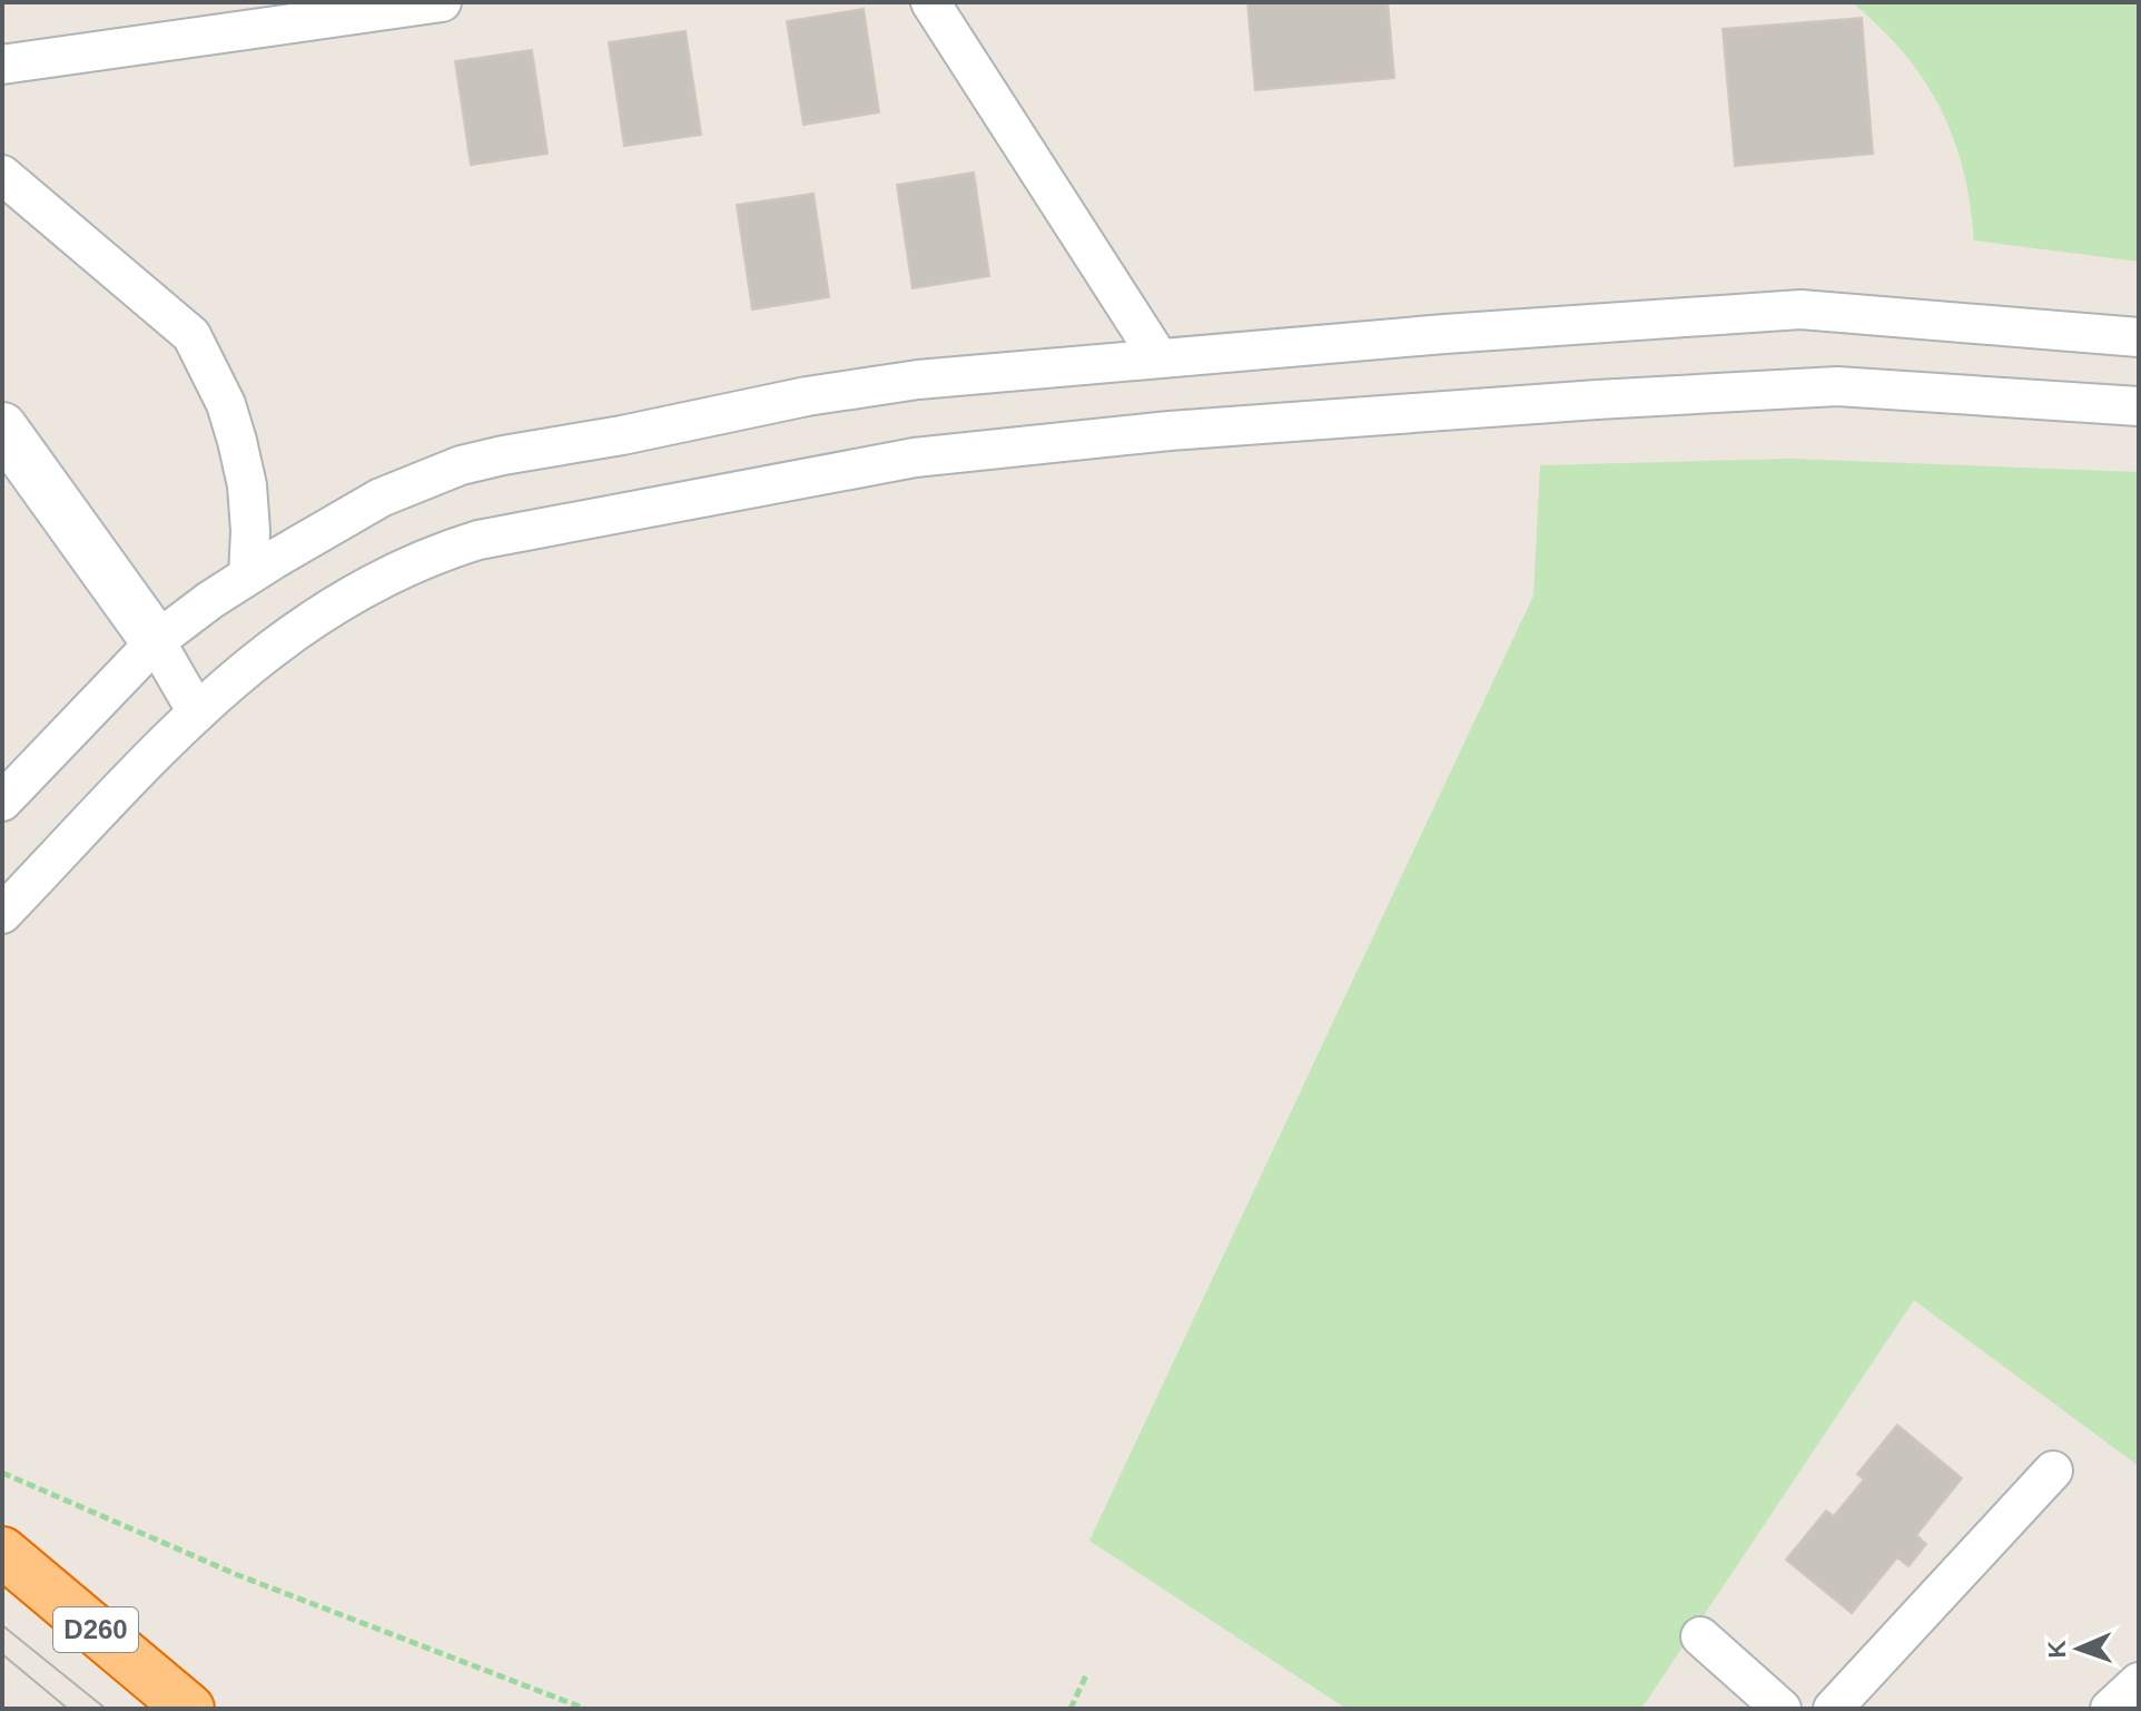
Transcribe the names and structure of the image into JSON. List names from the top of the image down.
{
  "streets": {
    "highway": ["D260"]
  },
  "north": "left"
}
